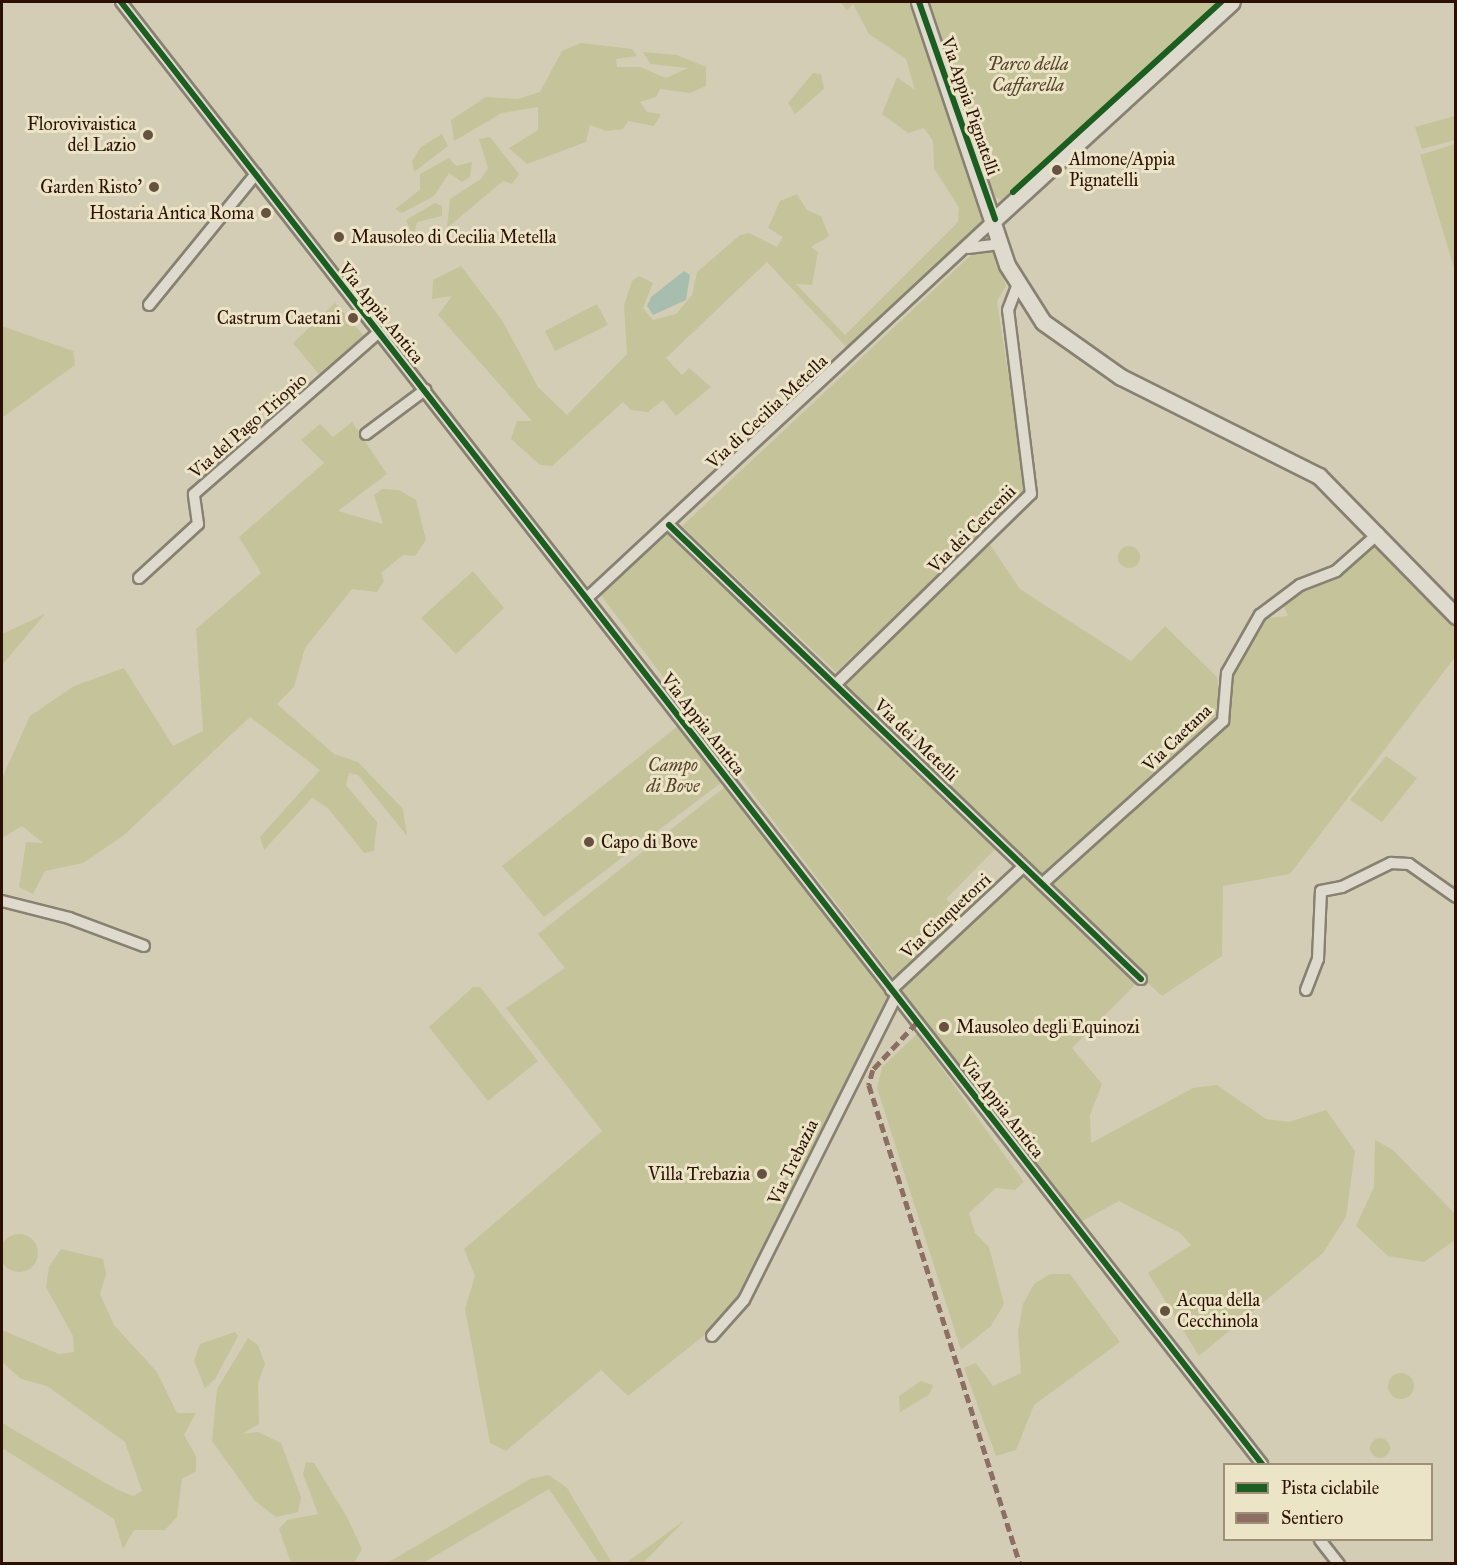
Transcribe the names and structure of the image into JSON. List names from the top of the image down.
{
  "streets": {
    "street": [
      "Via Appia Pignatelli",
      "Via Appia Antica",
      "Via di Cecilia Metella",
      "Via del Pago Triopio",
      "Via dei Cercenii",
      "Via Caetana",
      "Via dei Metelli",
      "Via Cinquetorri",
      "Via Trebazia"
    ]
  },
  "crossings": [
    ["Via Appia Pignatelli", "Via di Cecilia Metella"],
    ["Via Appia Pignatelli", "Via dei Cercenii"],
    ["Via Appia Pignatelli", "Via Caetana"],
    ["Via Appia Antica", "Via di Cecilia Metella"],
    ["Via Appia Antica", "Via del Pago Triopio"],
    ["Via Appia Antica", "Via Cinquetorri"],
    ["Via Appia Antica", "Via Trebazia"],
    ["Via di Cecilia Metella", "Via dei Metelli"],
    ["Via dei Cercenii", "Via dei Metelli"],
    ["Via Caetana", "Via dei Metelli"],
    ["Via dei Metelli", "Via Cinquetorri"],
    ["Via Cinquetorri", "Via Trebazia"]
  ],
  "parks": ["Parco della Caffarella", "Campo di Bove"],
  "places": [
    "Florovivaistica del Lazio",
    "Almone/Appia Pignatelli",
    "Garden Risto'",
    "Hostaria Antica Roma",
    "Mausoleo di Cecilia Metella",
    "Castrum Caetani",
    "Capo di Bove",
    "Mausoleo degli Equinozi",
    "Villa Trebazia",
    "Acqua della Cecchinola"
  ],
  "legend": ["Pista ciclabile", "Sentiero"]
}
